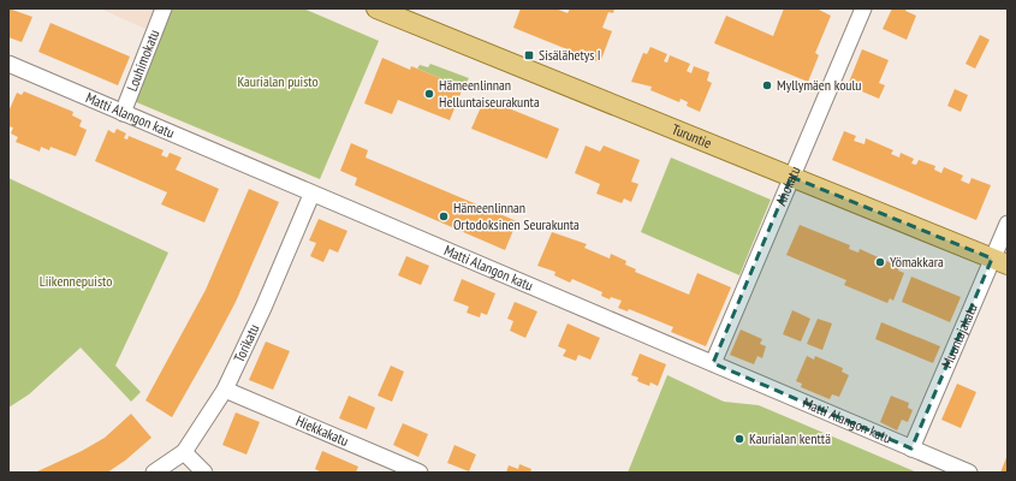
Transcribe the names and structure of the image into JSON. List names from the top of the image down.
{
  "streets": {
    "main road": ["Turuntie"],
    "street": [
      "Louhimokatu",
      "Matti Alangon katu",
      "Ahokatu",
      "Muuntajakatu",
      "Torikatu",
      "Hiekkakatu"
    ]
  },
  "crossings": [
    ["Louhimokatu", "Matti Alangon katu"],
    ["Matti Alangon katu", "Ahokatu"],
    ["Matti Alangon katu", "Muuntajakatu"],
    ["Matti Alangon katu", "Torikatu"],
    ["Turuntie", "Ahokatu"],
    ["Turuntie", "Muuntajakatu"],
    ["Torikatu", "Hiekkakatu"]
  ],
  "parks": ["Kaurialan puisto", "Liikennepuisto"],
  "places": {
    "transit": ["Sisälähetys I"],
    "other": [
      "Myllymäen koulu",
      "Hämeenlinnan Helluntaiseurakunta",
      "Hämeenlinnan Ortodoksinen Seurakunta",
      "Yömakkara",
      "Kaurialan kenttä"
    ]
  }
}
